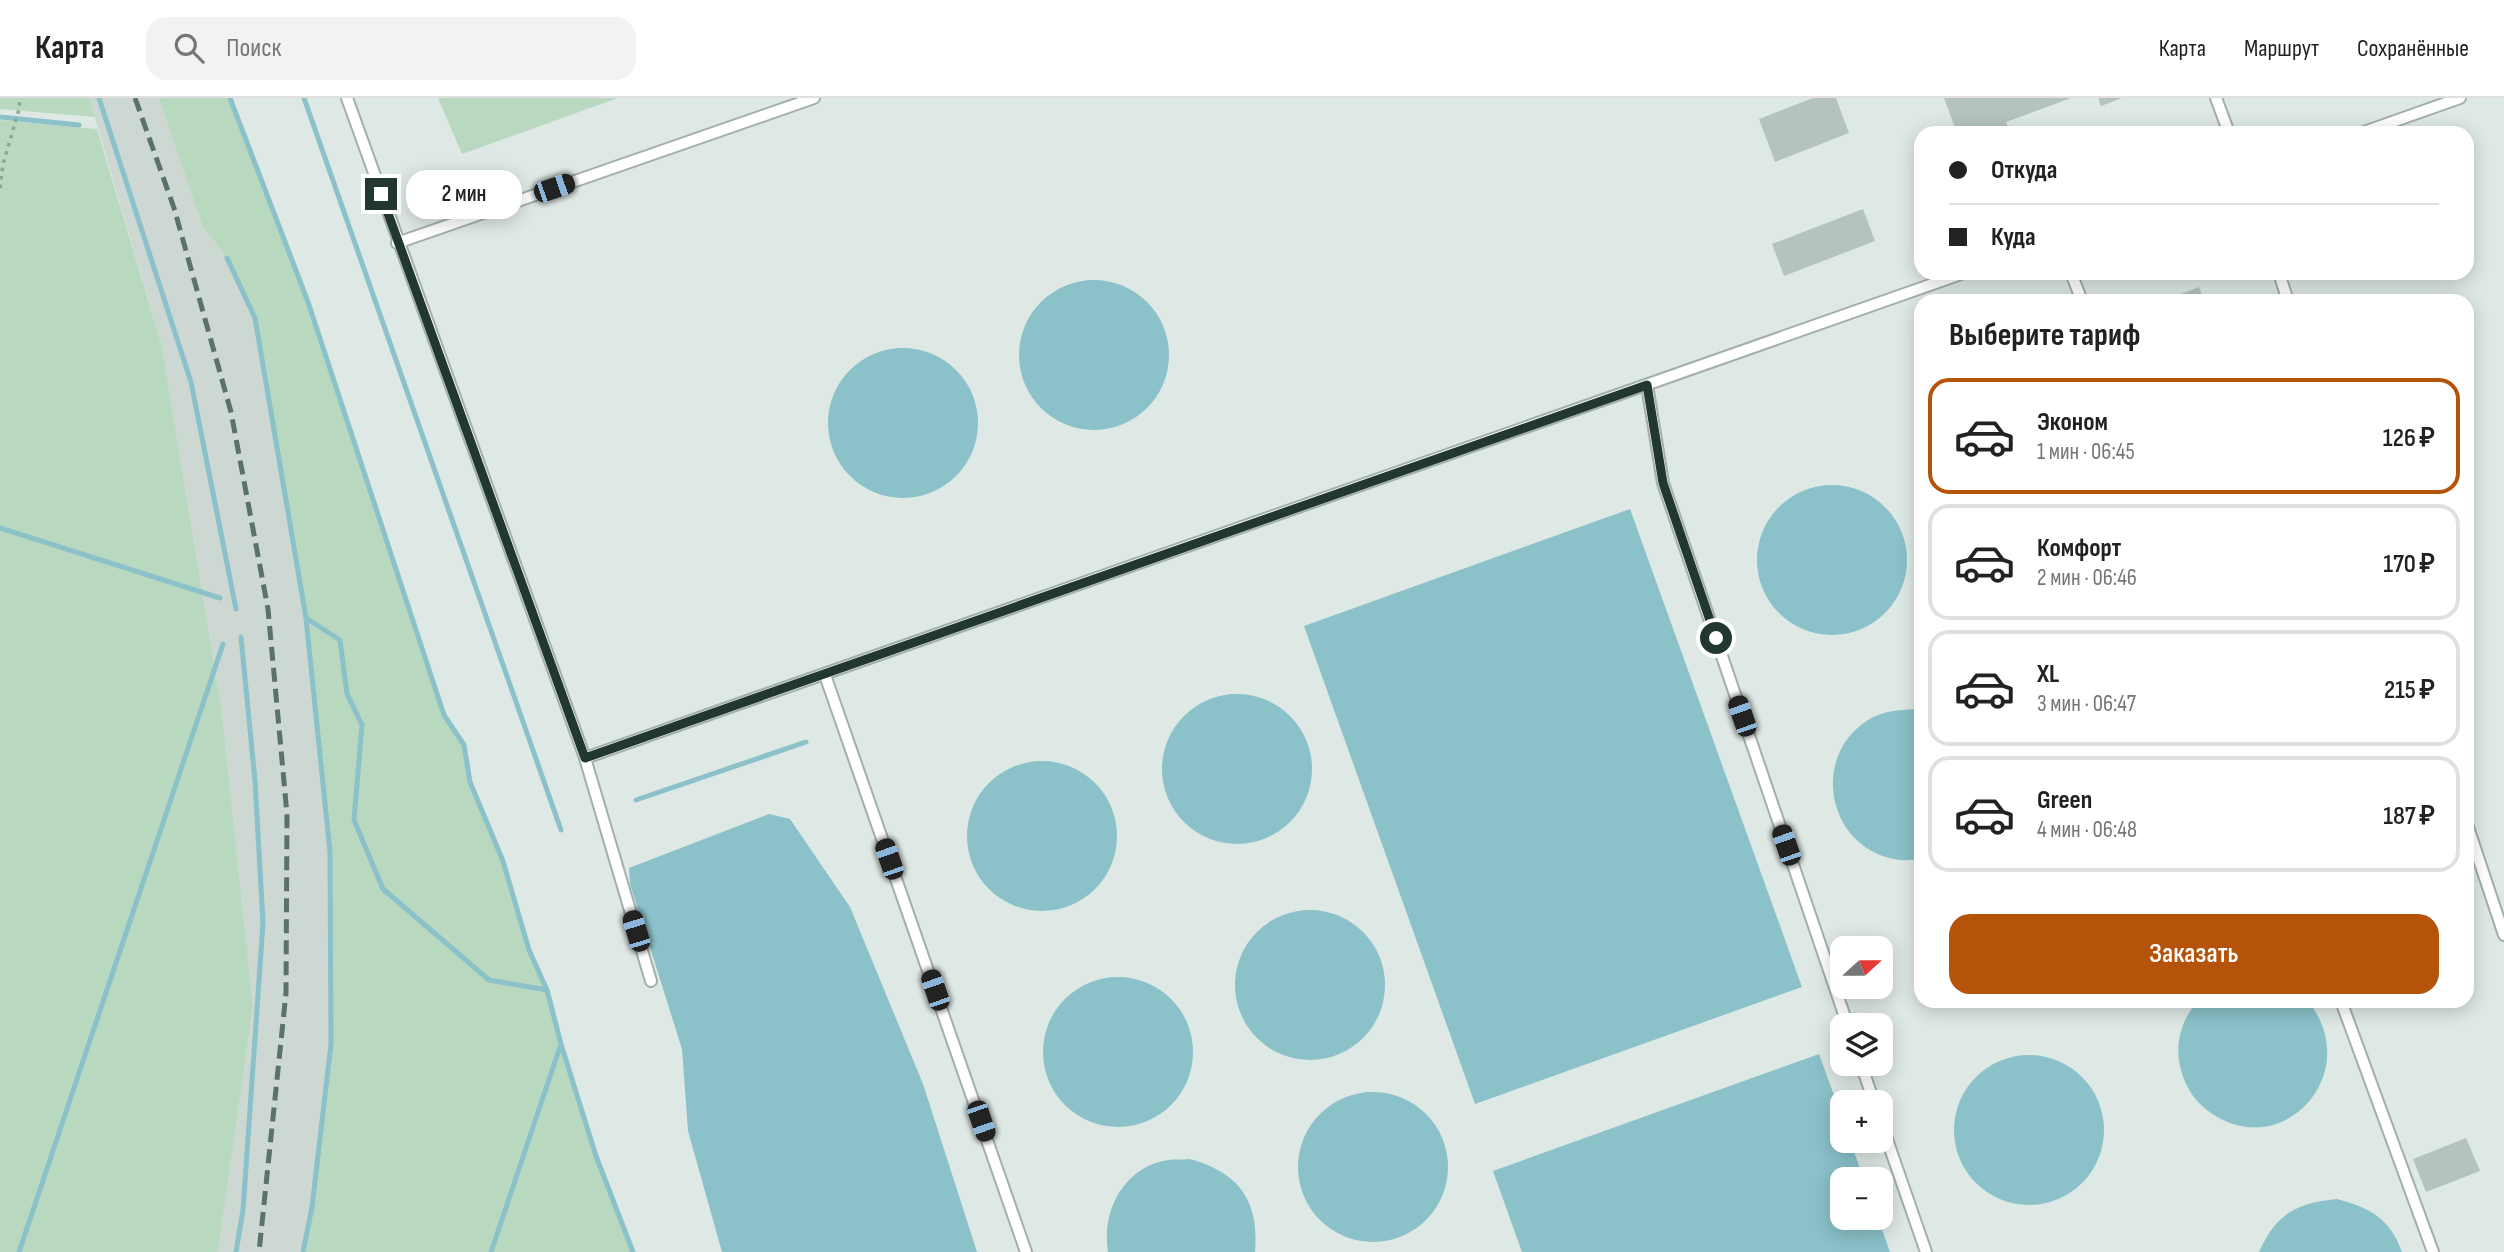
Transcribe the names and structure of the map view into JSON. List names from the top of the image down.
{
  "north": "right",
  "page": {
    "header": "Карта",
    "search": "Поиск",
    "nav": ["Карта", "Маршрут", "Сохранённые"],
    "banner": ["Откуда", "Куда"],
    "bubble": "2 мин",
    "heading": "Выберите тариф",
    "list": [
      {
        "name": "Эконом",
        "note": "1 мин · 06:45",
        "value": "126 ₽"
      },
      {
        "name": "Комфорт",
        "note": "2 мин · 06:46",
        "value": "170 ₽"
      },
      {
        "name": "XL",
        "note": "3 мин · 06:47",
        "value": "215 ₽"
      },
      {
        "name": "Green",
        "note": "4 мин · 06:48",
        "value": "187 ₽"
      }
    ],
    "buttons": "Заказать",
    "map_buttons": ["+", "−"]
  }
}
